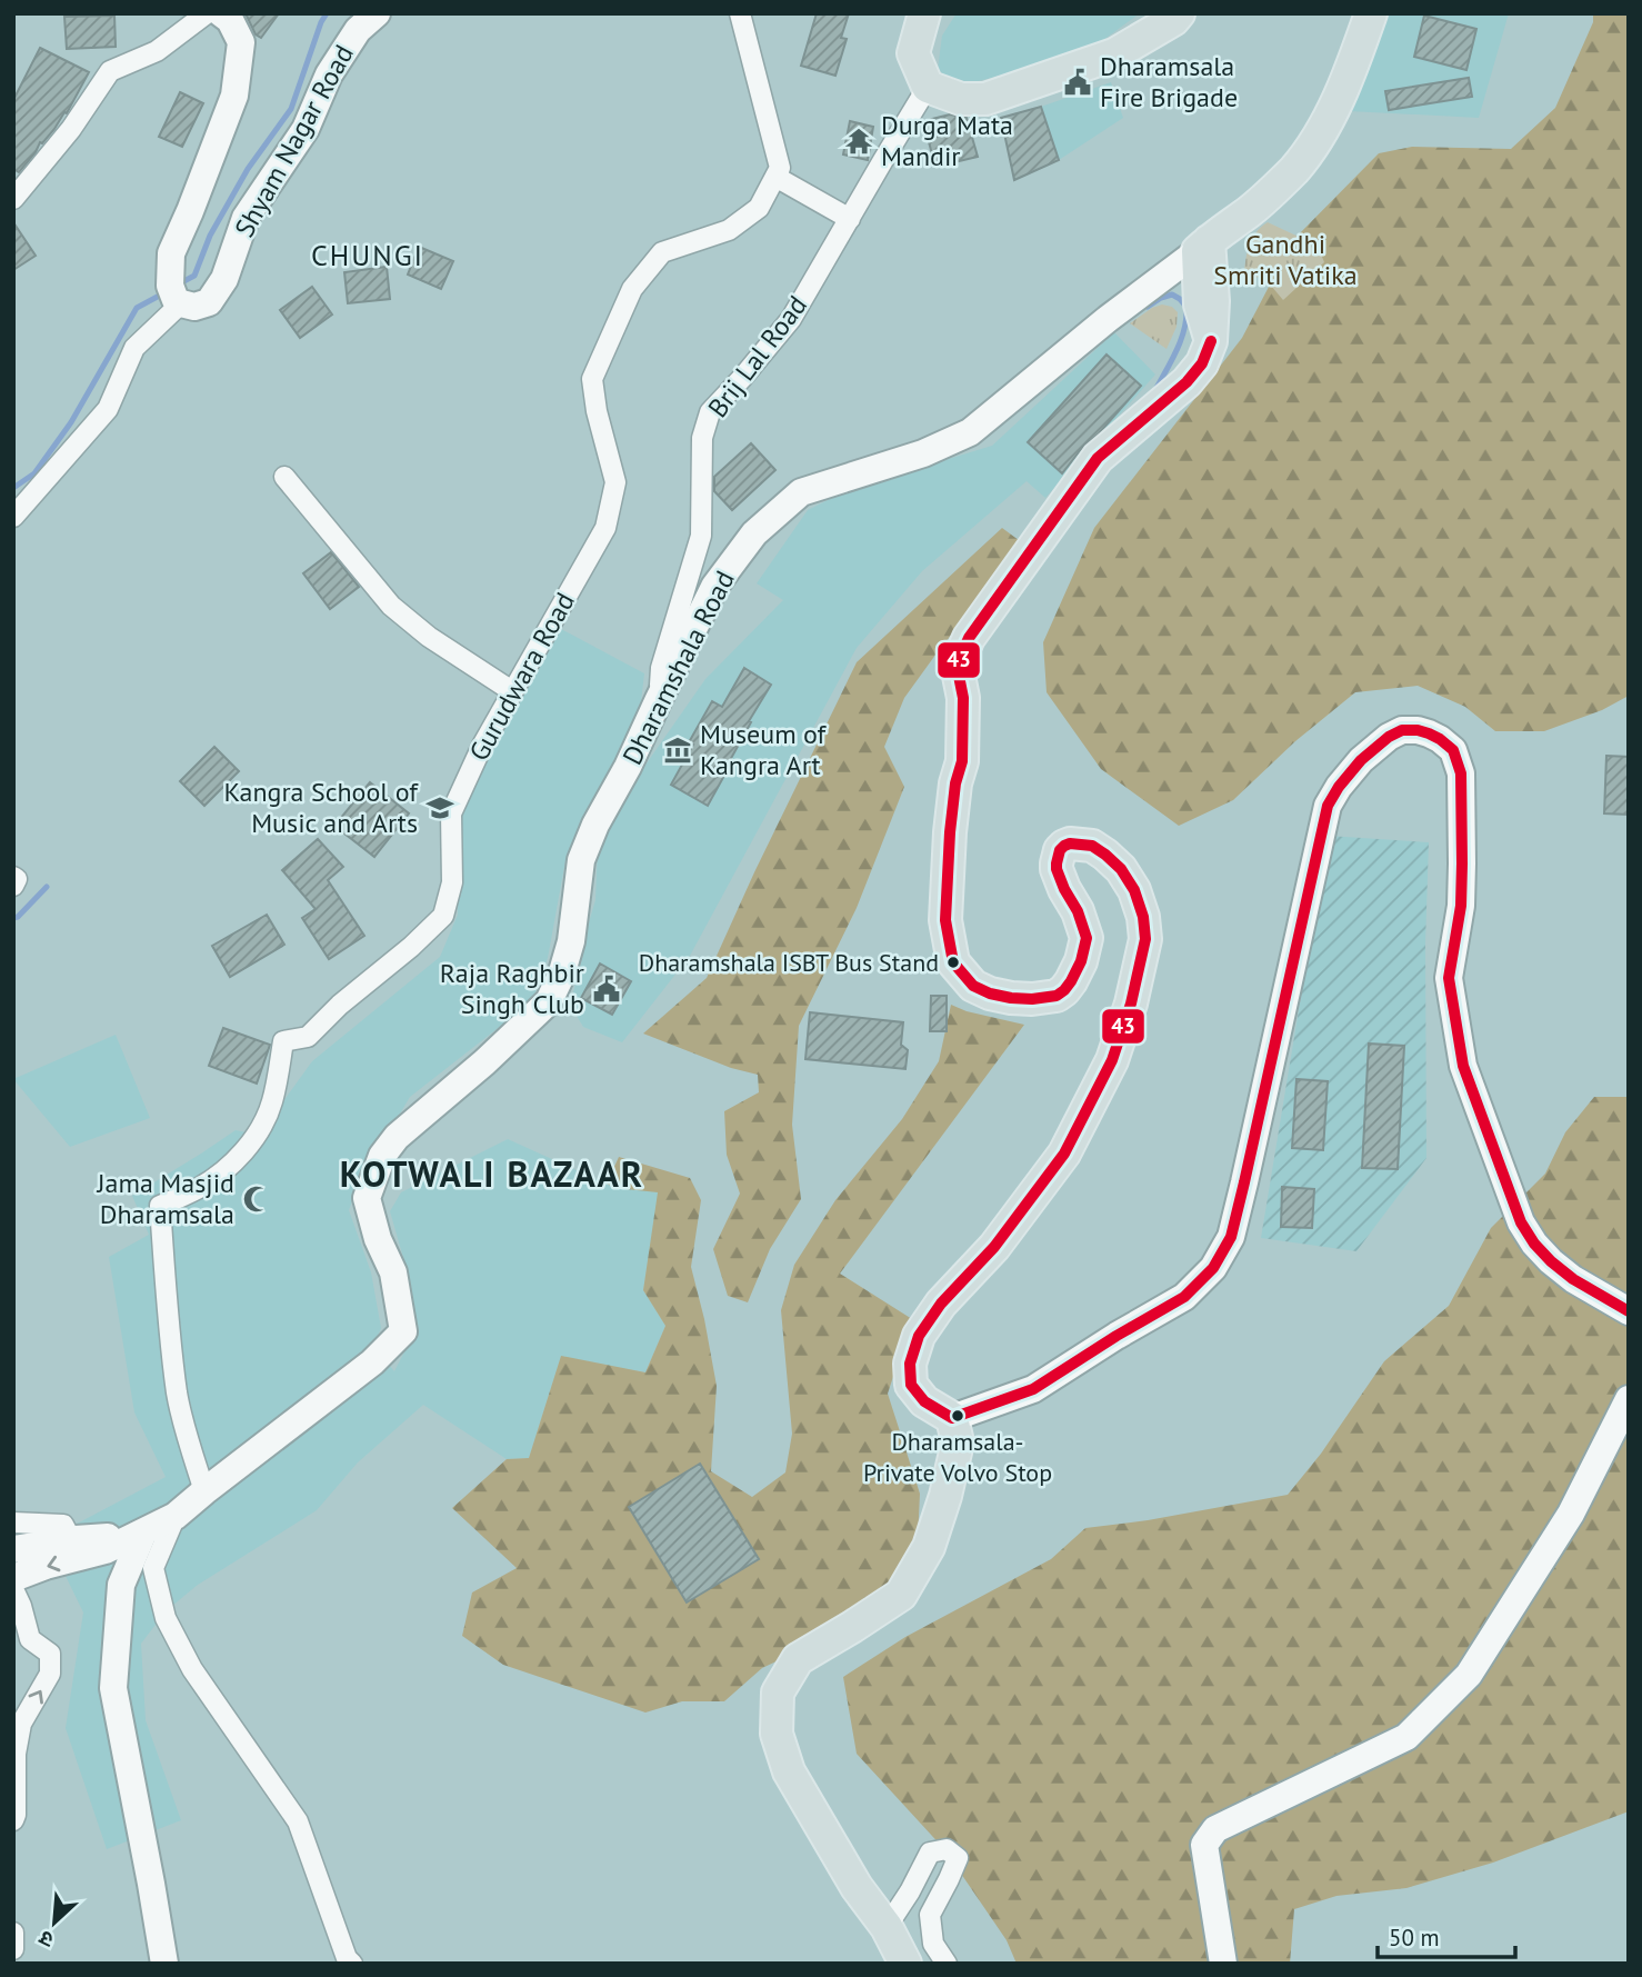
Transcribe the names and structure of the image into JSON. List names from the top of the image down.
{
  "streets": {
    "main road": ["Shyam Nagar Road", "Dharamshala Road"],
    "street": ["Brij Lal Road", "Gurudwara Road"]
  },
  "crossings": [
    ["Brij Lal Road", "Dharamshala Road"],
    ["Dharamshala Road", "Gurudwara Road"]
  ],
  "districts": ["CHUNGI", "KOTWALI BAZAAR"],
  "parks": ["Gandhi Smriti Vatika"],
  "places": {
    "public building": ["Dharamsala Fire Brigade", "Raja Raghbir Singh Club"],
    "temple": ["Durga Mata Mandir"],
    "museum": ["Museum of Kangra Art"],
    "school or university": ["Kangra School of Music and Arts"],
    "other": ["Dharamshala ISBT Bus Stand", "Dharamsala- Private Volvo Stop"],
    "mosque": ["Jama Masjid Dharamsala"]
  },
  "lines": ["transit line 43"],
  "scale_bar": "50 m",
  "north": "bottom left"
}
